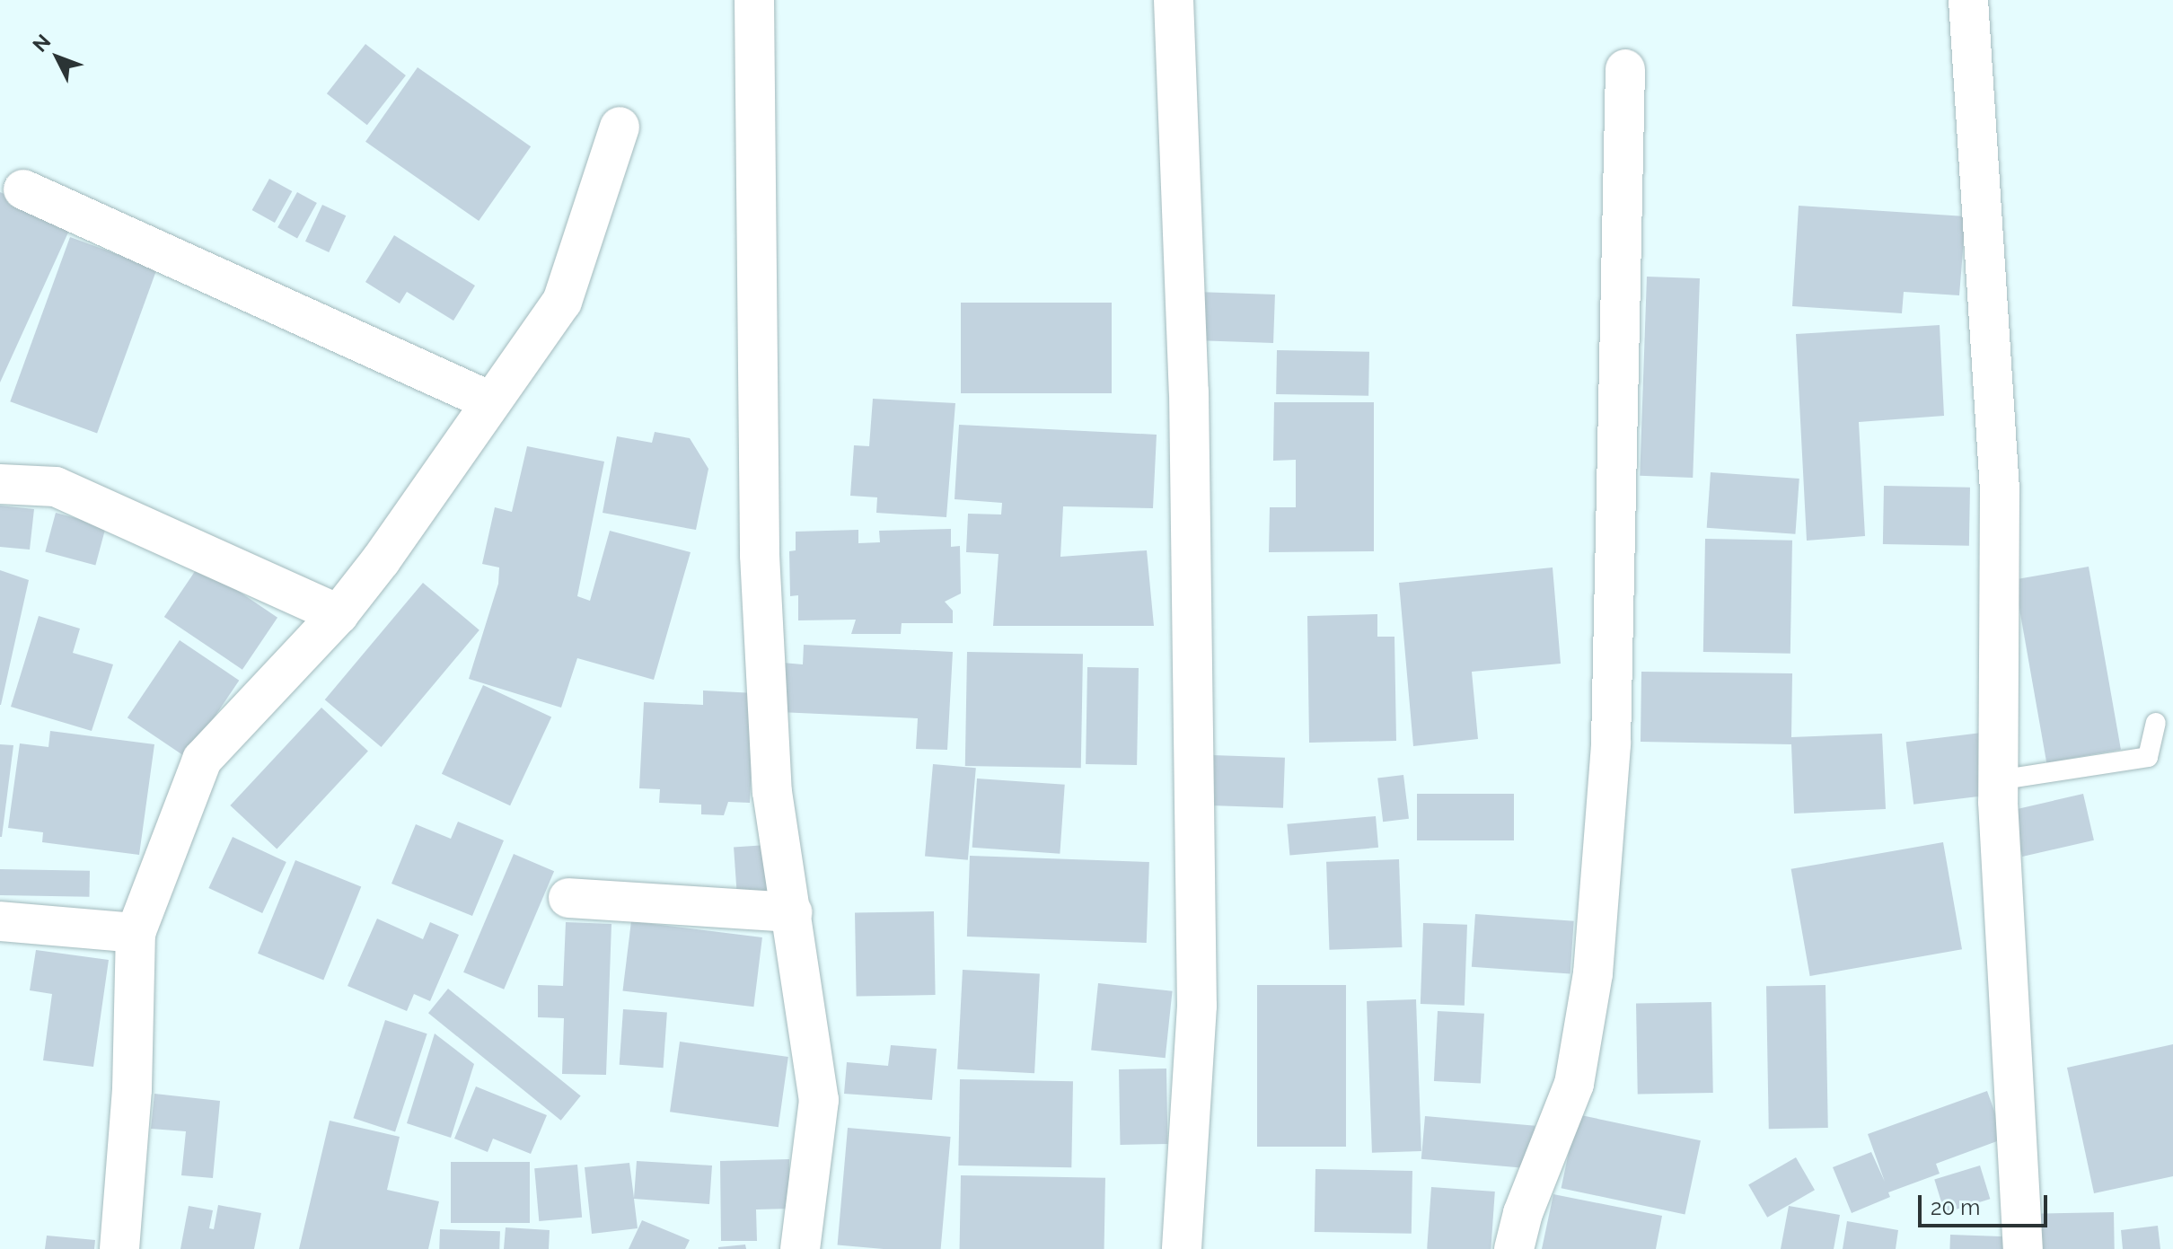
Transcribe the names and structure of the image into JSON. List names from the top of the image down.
{
  "scale_bar": "20 m",
  "north": "top left"
}
